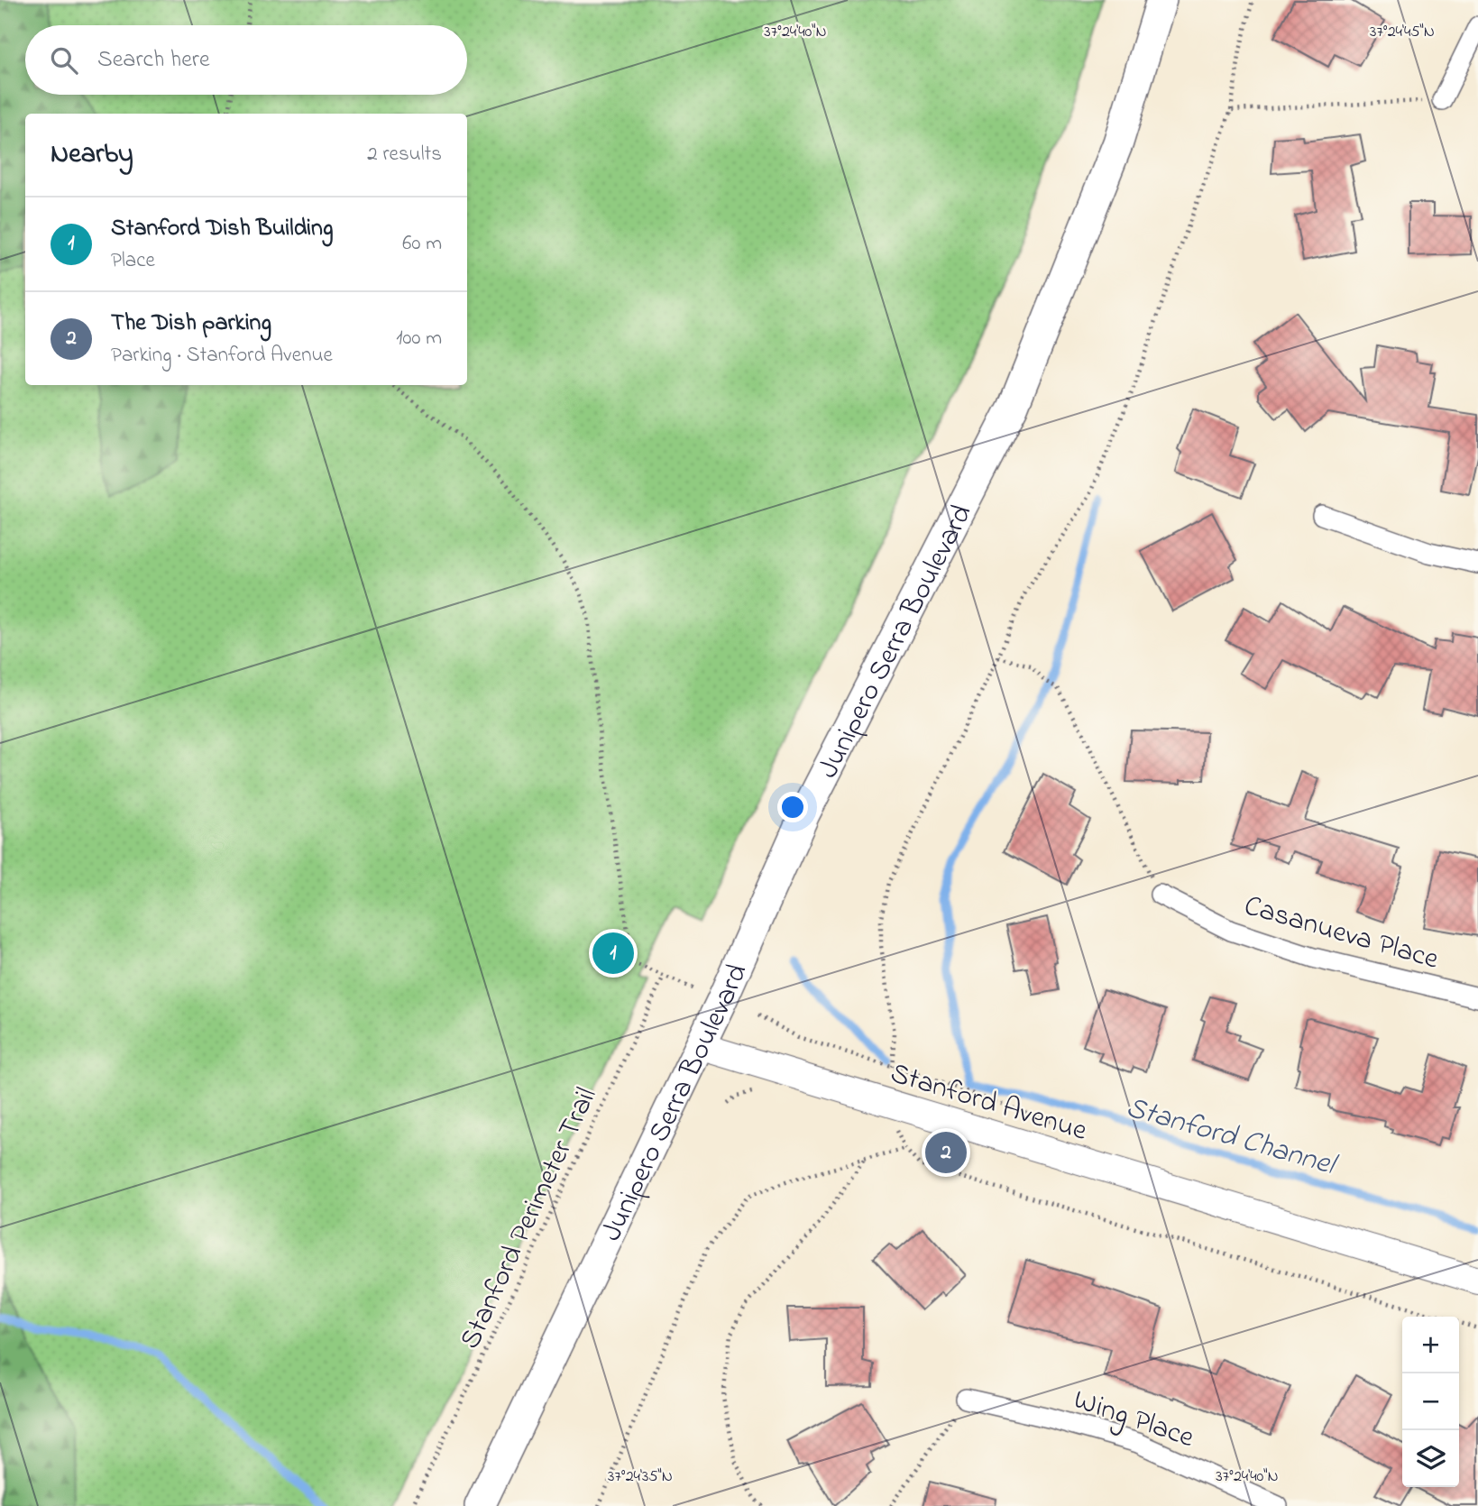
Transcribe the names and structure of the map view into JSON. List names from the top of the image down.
{
  "streets": {
    "main road": ["Junipero Serra Boulevard"],
    "street": ["Casanueva Place", "Stanford Avenue", "Wing Place"],
    "path": ["Stanford Perimeter Trail"]
  },
  "crossings": [
    ["Junipero Serra Boulevard", "Stanford Avenue"]
  ],
  "water": ["Stanford Channel"],
  "page": {
    "search": "Search here",
    "heading": ["Nearby", "2 results"],
    "list": [
      {
        "mark": "1",
        "name": "Stanford Dish Building",
        "note": "Place",
        "value": "60 m"
      },
      {
        "mark": "2",
        "name": "The Dish parking",
        "note": "Parking · Stanford Avenue",
        "value": "100 m"
      }
    ],
    "pins": ["1", "2"],
    "map_buttons": ["+", "−"]
  },
  "coordinates": ["37°24'40\"N", "37°24'45\"N", "37°24'35\"N"]
}
